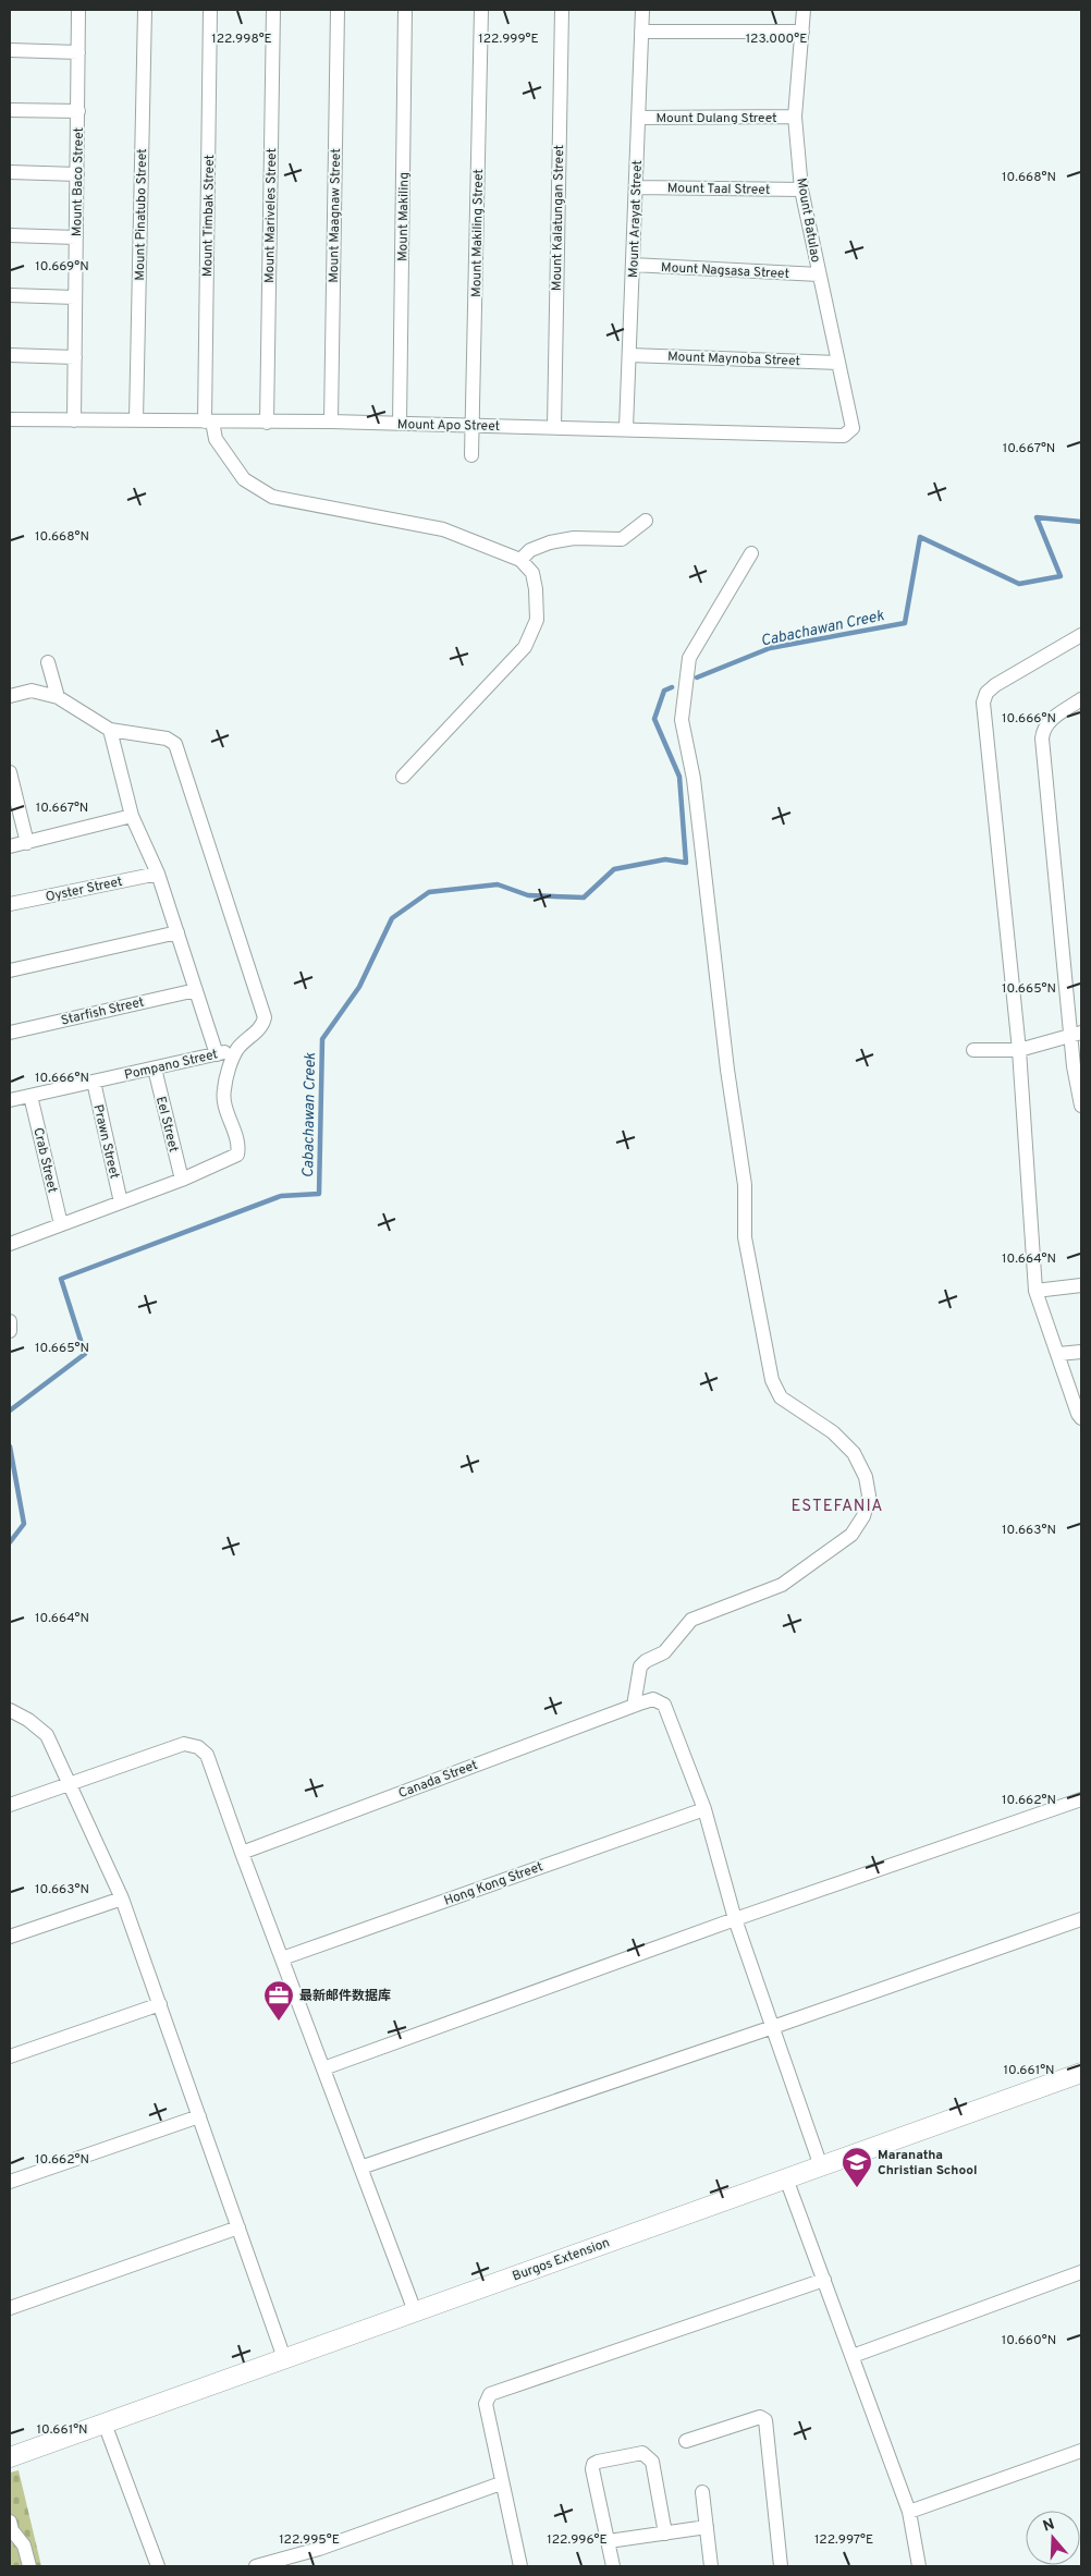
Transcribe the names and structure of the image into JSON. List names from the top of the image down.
{
  "streets": {
    "main road": ["Burgos Extension"],
    "street": [
      "Mount Dulang Street",
      "Mount Baco Street",
      "Mount Taal Street",
      "Mount Pinatubo Street",
      "Mount Timbak Street",
      "Mount Mariveles Street",
      "Mount Maagnaw Street",
      "Mount Makiling",
      "Mount Kalatungan Street",
      "Mount Arayat Street",
      "Mount Batulao",
      "Mount Makiling Street",
      "Mount Nagsasa Street",
      "Mount Maynoba Street",
      "Mount Apo Street",
      "Oyster Street",
      "Starfish Street",
      "Pompano Street",
      "Eel Street",
      "Prawn Street",
      "Crab Street",
      "Canada Street",
      "Hong Kong Street"
    ]
  },
  "crossings": [
    ["Mount Dulang Street", "Mount Arayat Street"],
    ["Mount Dulang Street", "Mount Batulao"],
    ["Mount Baco Street", "Mount Apo Street"],
    ["Mount Taal Street", "Mount Arayat Street"],
    ["Mount Taal Street", "Mount Batulao"],
    ["Mount Pinatubo Street", "Mount Apo Street"],
    ["Mount Timbak Street", "Mount Apo Street"],
    ["Mount Mariveles Street", "Mount Apo Street"],
    ["Mount Maagnaw Street", "Mount Apo Street"],
    ["Mount Makiling", "Mount Apo Street"],
    ["Mount Kalatungan Street", "Mount Apo Street"],
    ["Mount Arayat Street", "Mount Nagsasa Street"],
    ["Mount Arayat Street", "Mount Maynoba Street"],
    ["Mount Arayat Street", "Mount Apo Street"],
    ["Mount Batulao", "Mount Nagsasa Street"],
    ["Mount Batulao", "Mount Maynoba Street"],
    ["Mount Batulao", "Mount Apo Street"],
    ["Mount Makiling Street", "Mount Apo Street"],
    ["Pompano Street", "Eel Street"],
    ["Pompano Street", "Prawn Street"],
    ["Pompano Street", "Crab Street"],
    ["Canada Street", "Hong Kong Street"],
    ["Canada Street", "Burgos Extension"]
  ],
  "districts": ["ESTEFANIA"],
  "water": ["Cabachawan Creek"],
  "places": {
    "office": ["最新邮件数据库"],
    "school or university": ["Maranatha Christian School"]
  },
  "north": "top",
  "coordinates": [
    "122.998°E",
    "122.999°E",
    "123.000°E",
    "10.668°N",
    "10.669°N",
    "10.667°N",
    "10.666°N",
    "10.665°N",
    "10.664°N",
    "10.663°N",
    "10.662°N",
    "10.661°N",
    "10.660°N",
    "122.995°E",
    "122.996°E",
    "122.997°E"
  ]
}
